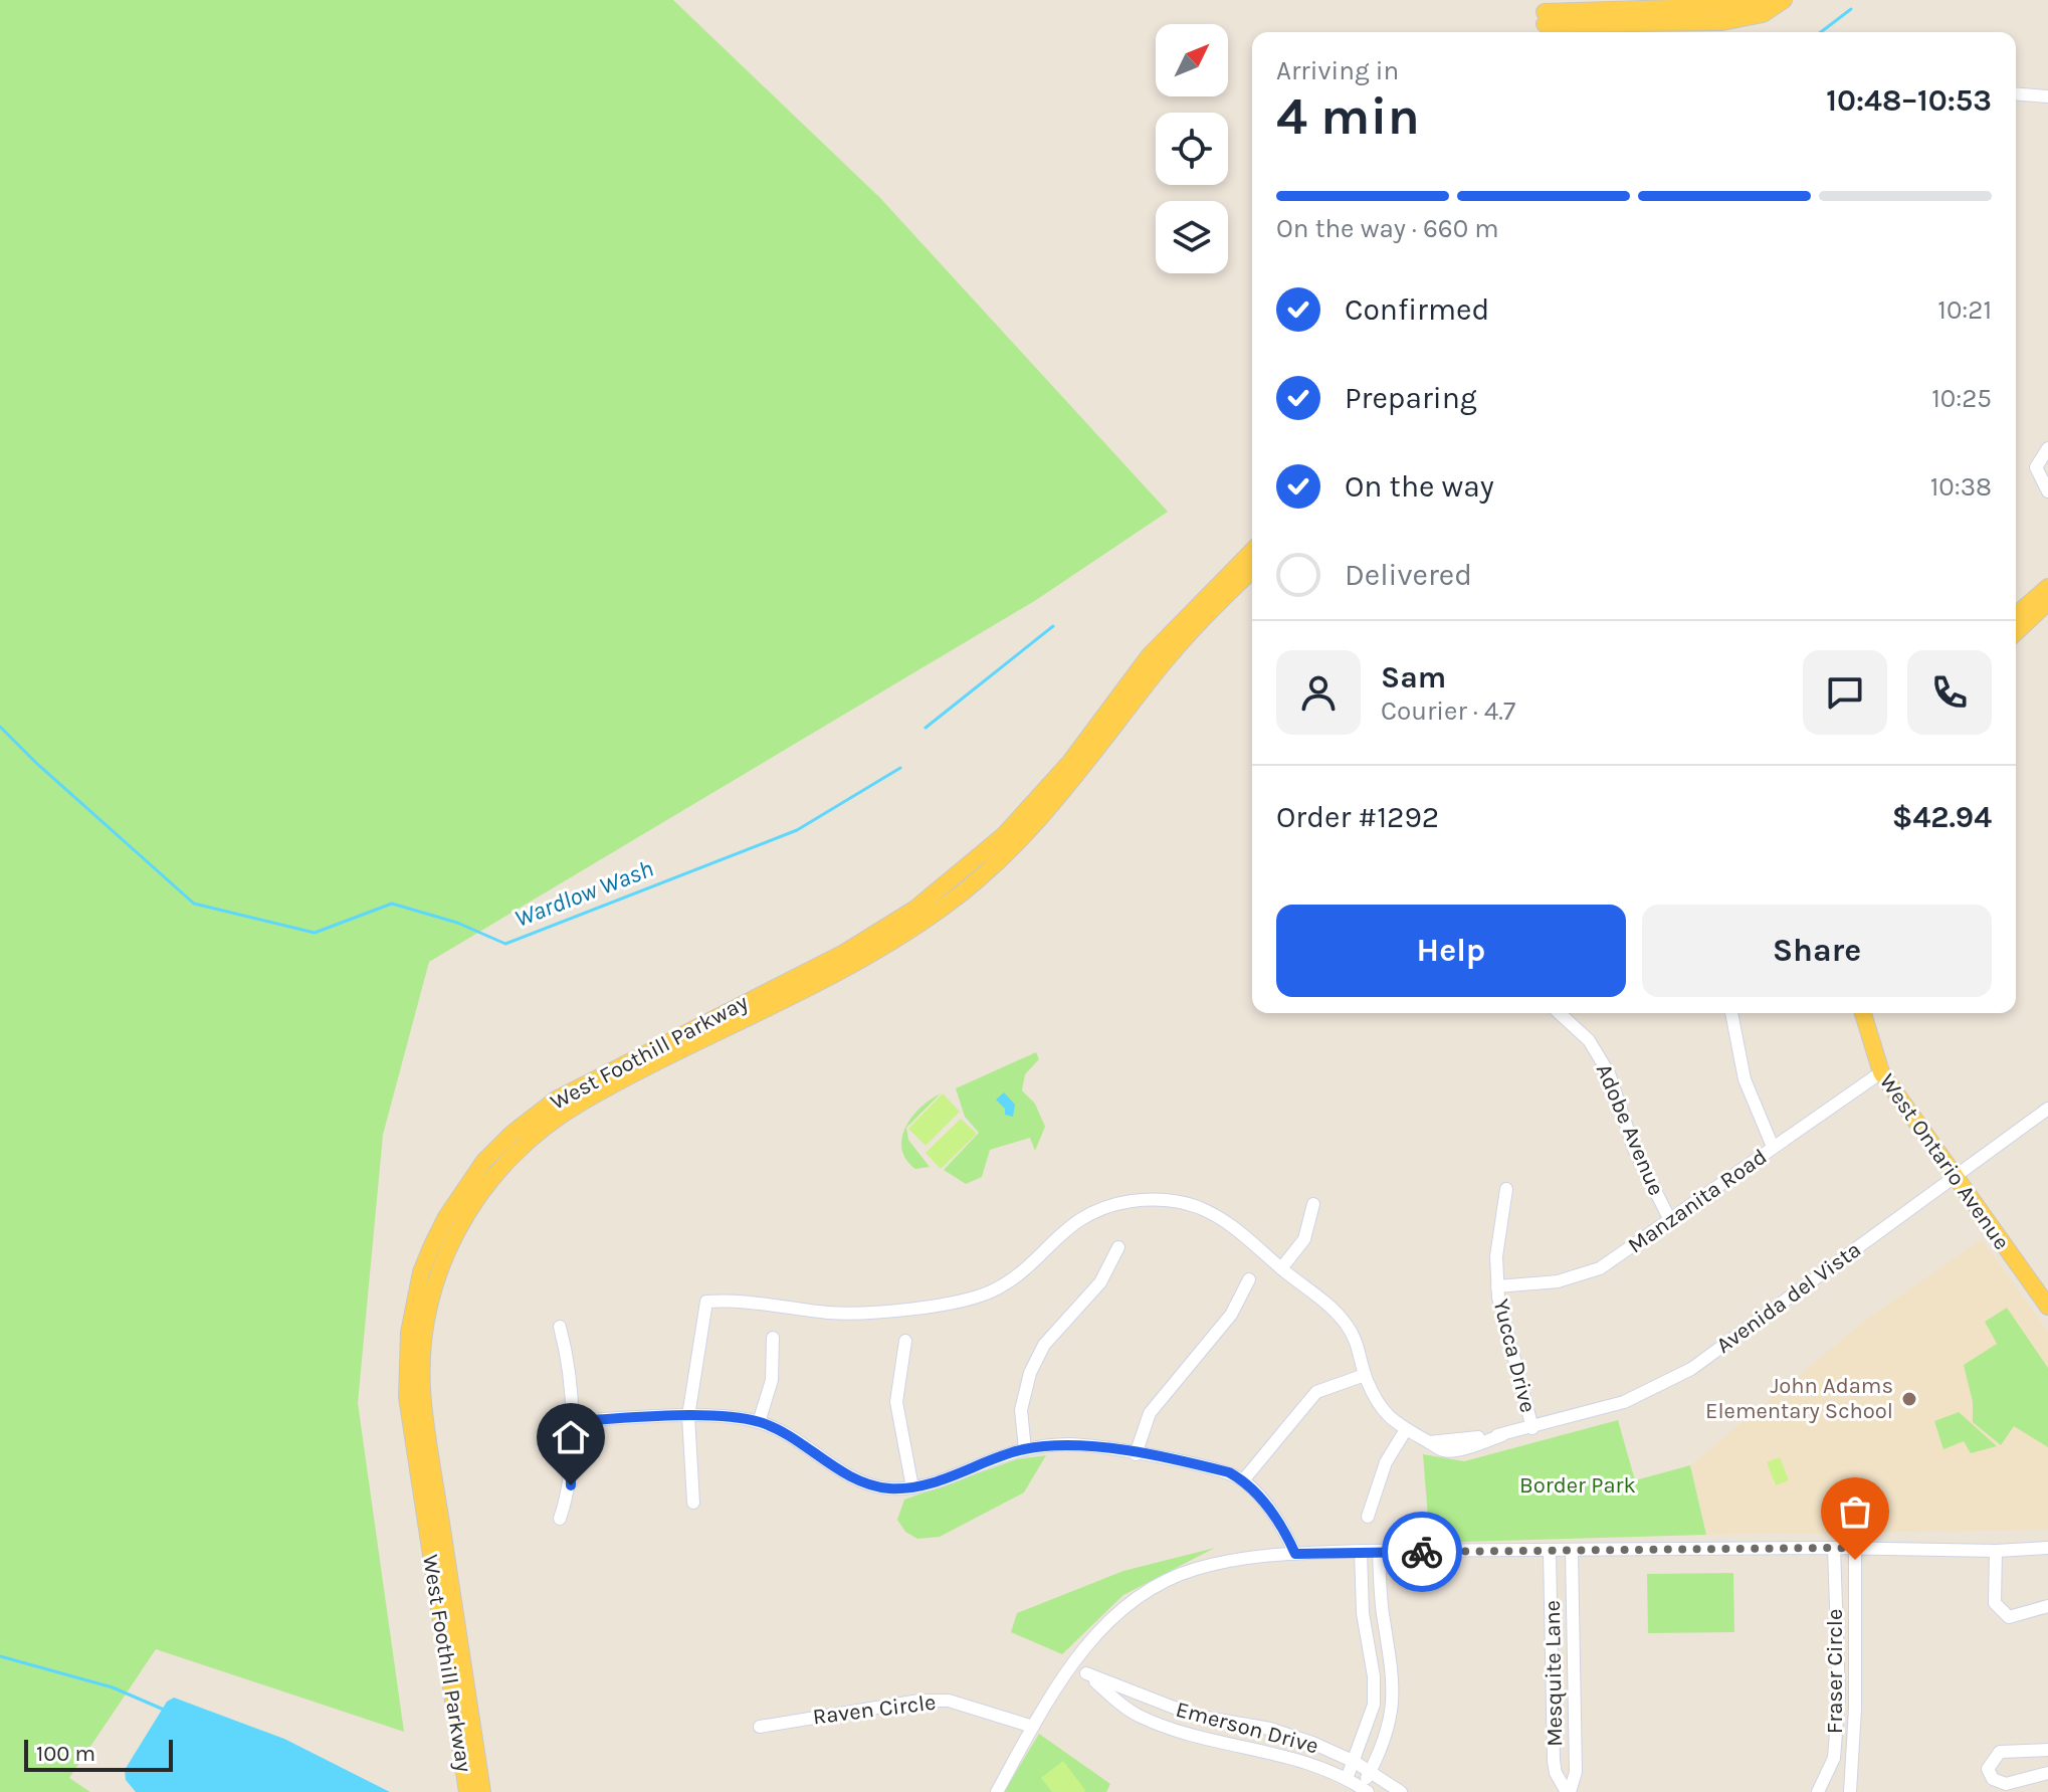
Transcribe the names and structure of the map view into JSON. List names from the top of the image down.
{
  "streets": {
    "main road": ["West Foothill Parkway", "West Ontario Avenue"],
    "street": [
      "Adobe Avenue",
      "Manzanita Road",
      "Avenida del Vista",
      "Yucca Drive",
      "Fraser Circle",
      "Mesquite Lane",
      "Raven Circle",
      "Emerson Drive"
    ]
  },
  "crossings": [
    ["Adobe Avenue", "Manzanita Road"],
    ["West Ontario Avenue", "Manzanita Road"],
    ["West Ontario Avenue", "Avenida del Vista"],
    ["Manzanita Road", "Yucca Drive"],
    ["Avenida del Vista", "Yucca Drive"]
  ],
  "water": ["Wardlow Wash"],
  "parks": ["Border Park"],
  "places": ["John Adams Elementary School"],
  "scale_bar": "100 m",
  "north": "top right",
  "page": {
    "heading": ["4 min", "Arriving in", "10:48–10:53"],
    "panel": [
      "Sam",
      "Courier · 4.7",
      "Order #1292",
      "$42.94"
    ],
    "bar": "On the way · 660 m",
    "list": [
      ["Confirmed", "10:21"],
      ["Preparing", "10:25"],
      ["On the way", "10:38"],
      "Delivered"
    ],
    "buttons": ["Help", "Share"],
    "scale": "100 m"
  }
}
